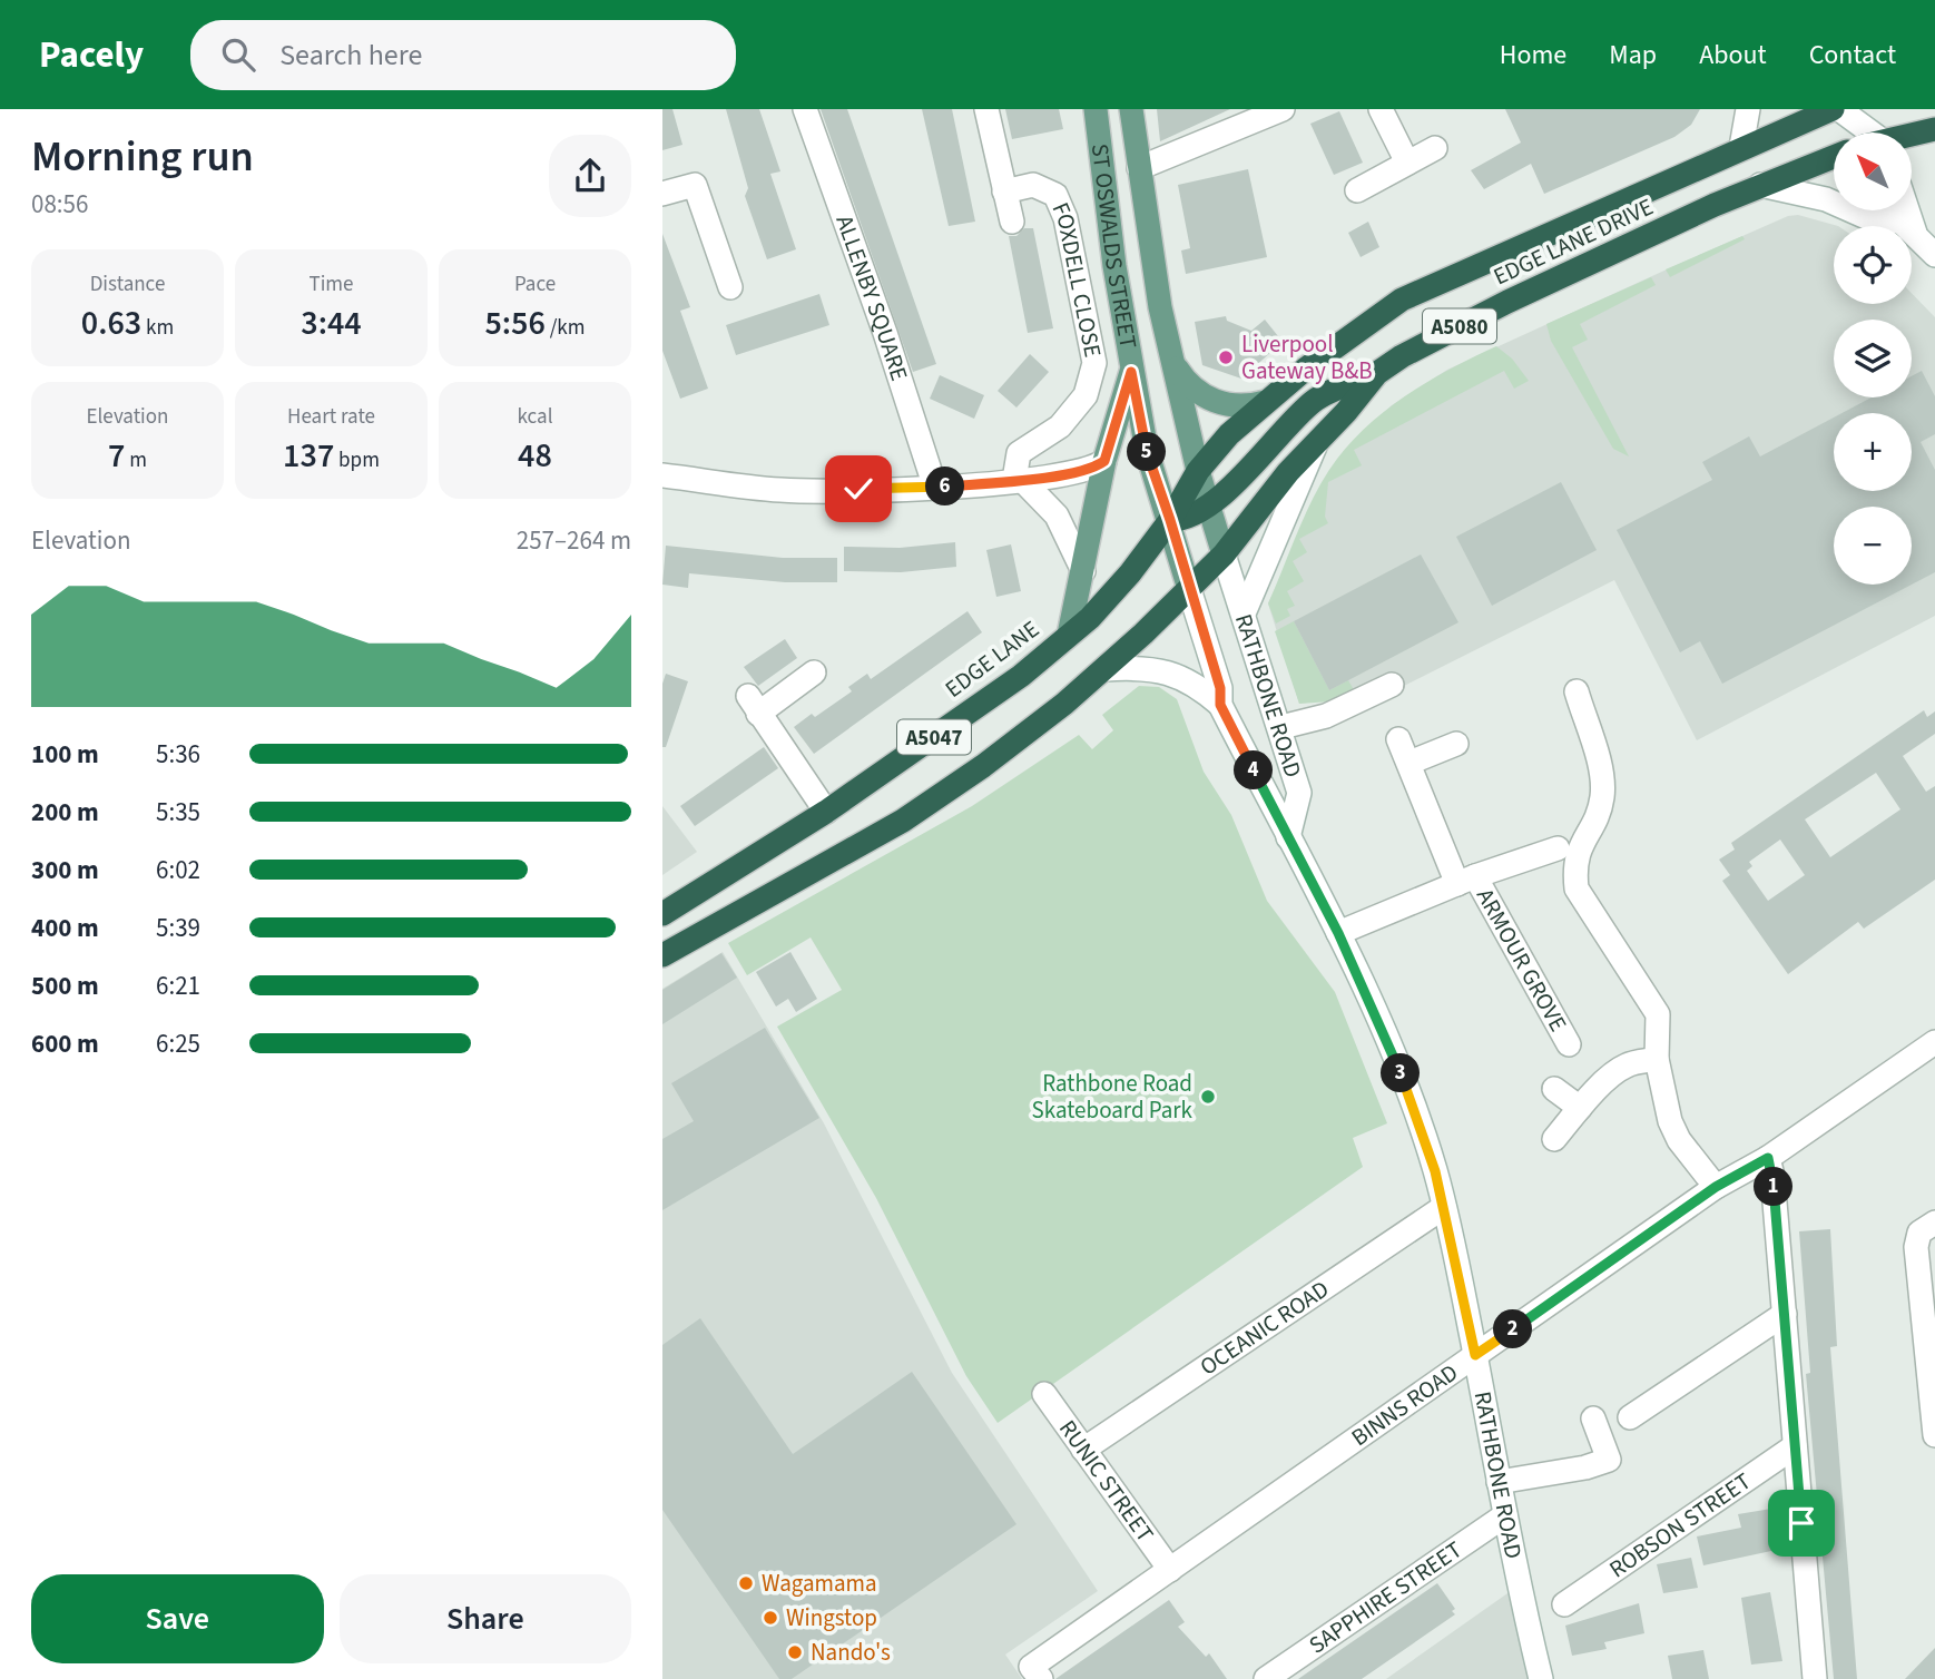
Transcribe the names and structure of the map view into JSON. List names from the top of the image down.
{
  "streets": {
    "highway": [
      "EDGE LANE DRIVE",
      "A5080",
      "EDGE LANE",
      "A5047"
    ],
    "main road": ["ST OSWALDS STREET"],
    "street": [
      "FOXDELL CLOSE",
      "ALLENBY SQUARE",
      "RATHBONE ROAD",
      "ARMOUR GROVE",
      "OCEANIC ROAD",
      "BINNS ROAD",
      "RUNIC STREET",
      "ROBSON STREET",
      "SAPPHIRE STREET"
    ]
  },
  "crossings": [
    ["EDGE LANE DRIVE", "ST OSWALDS STREET"],
    ["EDGE LANE DRIVE", "EDGE LANE"],
    ["EDGE LANE DRIVE", "RATHBONE ROAD"],
    ["EDGE LANE DRIVE", "A5047"],
    ["ST OSWALDS STREET", "EDGE LANE"],
    ["ST OSWALDS STREET", "RATHBONE ROAD"],
    ["ST OSWALDS STREET", "A5047"],
    ["RATHBONE ROAD", "A5047"],
    ["RATHBONE ROAD", "OCEANIC ROAD"],
    ["RATHBONE ROAD", "BINNS ROAD"],
    ["RATHBONE ROAD", "SAPPHIRE STREET"],
    ["OCEANIC ROAD", "RUNIC STREET"],
    ["BINNS ROAD", "RUNIC STREET"]
  ],
  "places": [
    "Liverpool Gateway B&B",
    "Rathbone Road Skateboard Park",
    "Wagamama",
    "Wingstop",
    "Nando's"
  ],
  "north": "top left",
  "page": {
    "header": "Pacely",
    "search": "Search here",
    "nav": [
      "Home",
      "Map",
      "About",
      "Contact"
    ],
    "heading": ["Morning run", "08:56"],
    "map_buttons": ["+", "−"],
    "stats": [
      ["Distance", "0.63 km"],
      ["Time", "3:44"],
      ["Pace", "5:56 /km"],
      ["Elevation", "7 m"],
      ["Heart rate", "137 bpm"],
      ["kcal", "48"]
    ],
    "pins": [
      "5",
      "6",
      "4",
      "3",
      "1",
      "2"
    ],
    "chart": ["Elevation", "257–264 m"],
    "list": [
      {
        "name": "100 m",
        "note": "5:36"
      },
      {
        "name": "200 m",
        "note": "5:35"
      },
      {
        "name": "300 m",
        "note": "6:02"
      },
      {
        "name": "400 m",
        "note": "5:39"
      },
      {
        "name": "500 m",
        "note": "6:21"
      },
      {
        "name": "600 m",
        "note": "6:25"
      }
    ],
    "buttons": ["Save", "Share"]
  }
}
